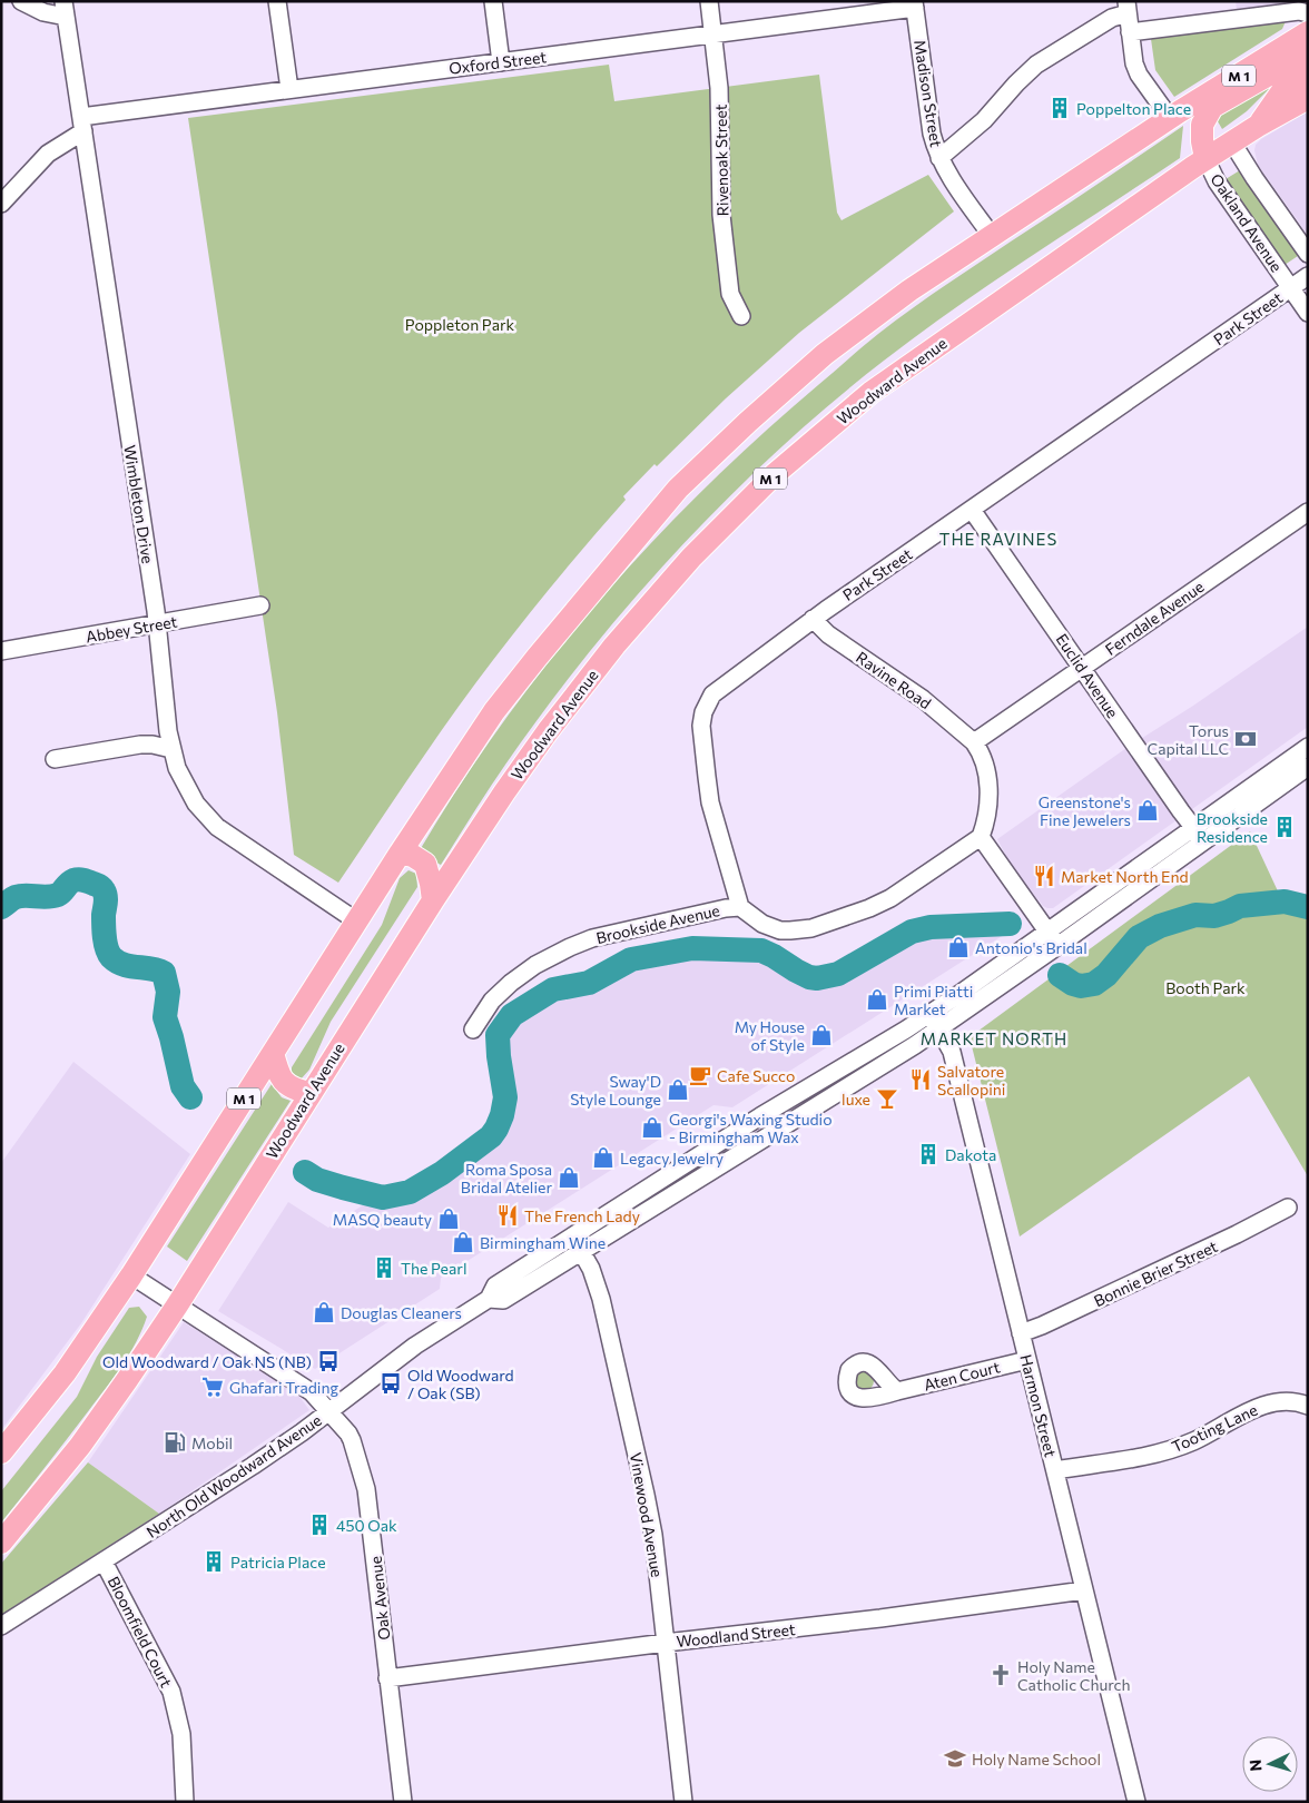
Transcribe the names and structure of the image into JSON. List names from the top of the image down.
{
  "streets": {
    "main road": ["M 1", "Woodward Avenue"],
    "street": [
      "Oxford Street",
      "Madison Street",
      "Rivenoak Street",
      "Oakland Avenue",
      "Park Street",
      "Wimbleton Drive",
      "Ferndale Avenue",
      "Abbey Street",
      "Euclid Avenue",
      "Ravine Road",
      "Brookside Avenue",
      "Bonnie Brier Street",
      "Aten Court",
      "Harmon Street",
      "Tooting Lane",
      "North Old Woodward Avenue",
      "Vinewood Avenue",
      "Oak Avenue",
      "Bloomfield Court",
      "Woodland Street"
    ]
  },
  "crossings": [
    ["Oxford Street", "Madison Street"],
    ["Oxford Street", "Rivenoak Street"],
    ["Oxford Street", "Wimbleton Drive"],
    ["M 1", "Madison Street"],
    ["M 1", "Wimbleton Drive"],
    ["M 1", "Oak Avenue"],
    ["Oakland Avenue", "Park Street"],
    ["Oakland Avenue", "Woodward Avenue"],
    ["Park Street", "Euclid Avenue"],
    ["Park Street", "Ravine Road"],
    ["Park Street", "Brookside Avenue"],
    ["Woodward Avenue", "Oak Avenue"],
    ["Wimbleton Drive", "Abbey Street"],
    ["Ferndale Avenue", "Euclid Avenue"],
    ["Ferndale Avenue", "Ravine Road"],
    ["Euclid Avenue", "North Old Woodward Avenue"],
    ["Bonnie Brier Street", "Harmon Street"],
    ["Aten Court", "Harmon Street"],
    ["Harmon Street", "Tooting Lane"],
    ["Harmon Street", "North Old Woodward Avenue"],
    ["Harmon Street", "Woodland Street"],
    ["North Old Woodward Avenue", "Vinewood Avenue"],
    ["North Old Woodward Avenue", "Oak Avenue"],
    ["North Old Woodward Avenue", "Bloomfield Court"],
    ["Vinewood Avenue", "Woodland Street"],
    ["Oak Avenue", "Woodland Street"]
  ],
  "districts": ["THE RAVINES", "MARKET NORTH"],
  "parks": ["Poppleton Park", "Booth Park"],
  "places": {
    "building": [
      "Poppelton Place",
      "Brookside Residence",
      "Dakota",
      "The Pearl",
      "450 Oak",
      "Patricia Place"
    ],
    "bank": ["Torus Capital LLC"],
    "shop": [
      "Greenstone's Fine Jewelers",
      "Antonio's Bridal",
      "Primi Piatti Market",
      "My House of Style",
      "Sway'D Style Lounge",
      "Georgi's Waxing Studio - Birmingham Wax",
      "Legacy Jewelry",
      "Roma Sposa Bridal Atelier",
      "MASQ beauty",
      "Birmingham Wine",
      "Douglas Cleaners"
    ],
    "restaurant": ["Market North End", "Salvatore Scallopini", "The French Lady"],
    "cafe": ["Cafe Succo"],
    "bar": ["luxe"],
    "bus stop": ["Old Woodward / Oak NS (NB)", "Old Woodward / Oak (SB)"],
    "supermarket": ["Ghafari Trading"],
    "fuel station": ["Mobil"],
    "church": ["Holy Name Catholic Church"],
    "school or university": ["Holy Name School"]
  },
  "north": "left"
}
